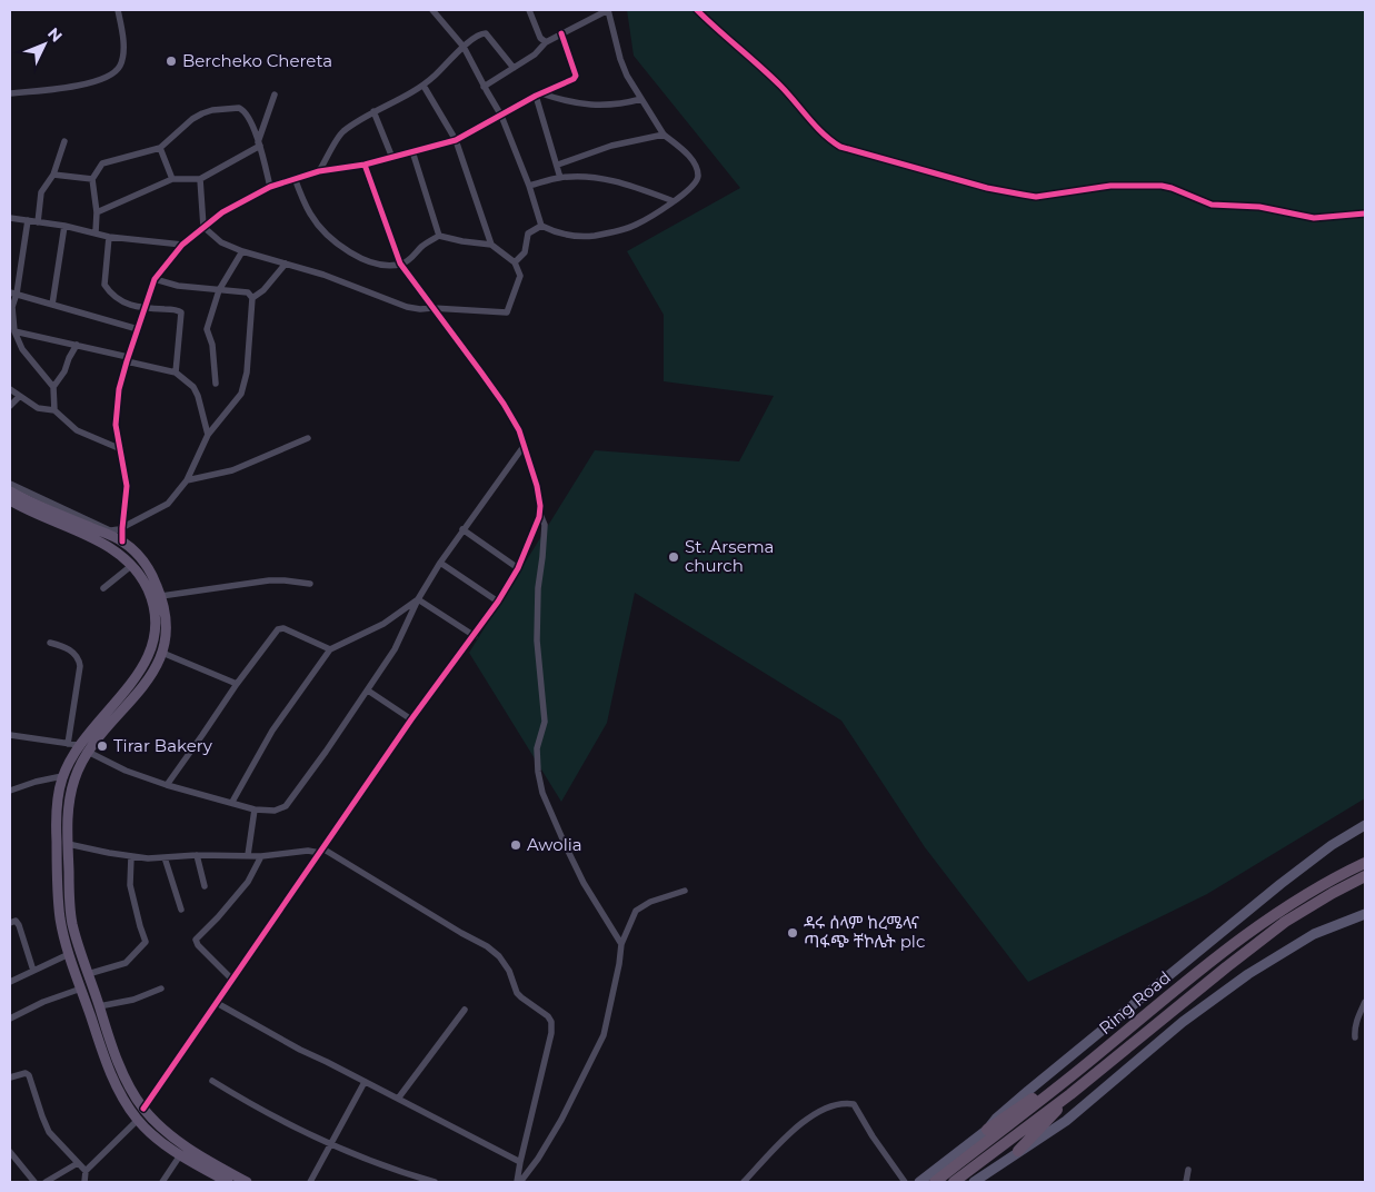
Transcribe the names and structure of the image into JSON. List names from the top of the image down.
{
  "streets": {
    "highway": ["Ring Road"]
  },
  "places": [
    "Bercheko Chereta",
    "St. Arsema church",
    "Tirar Bakery",
    "Awolia",
    "ዳሩ ሰላም ከረሜላና ጣፋጭ ቸኮሌት plc"
  ],
  "north": "top right"
}
